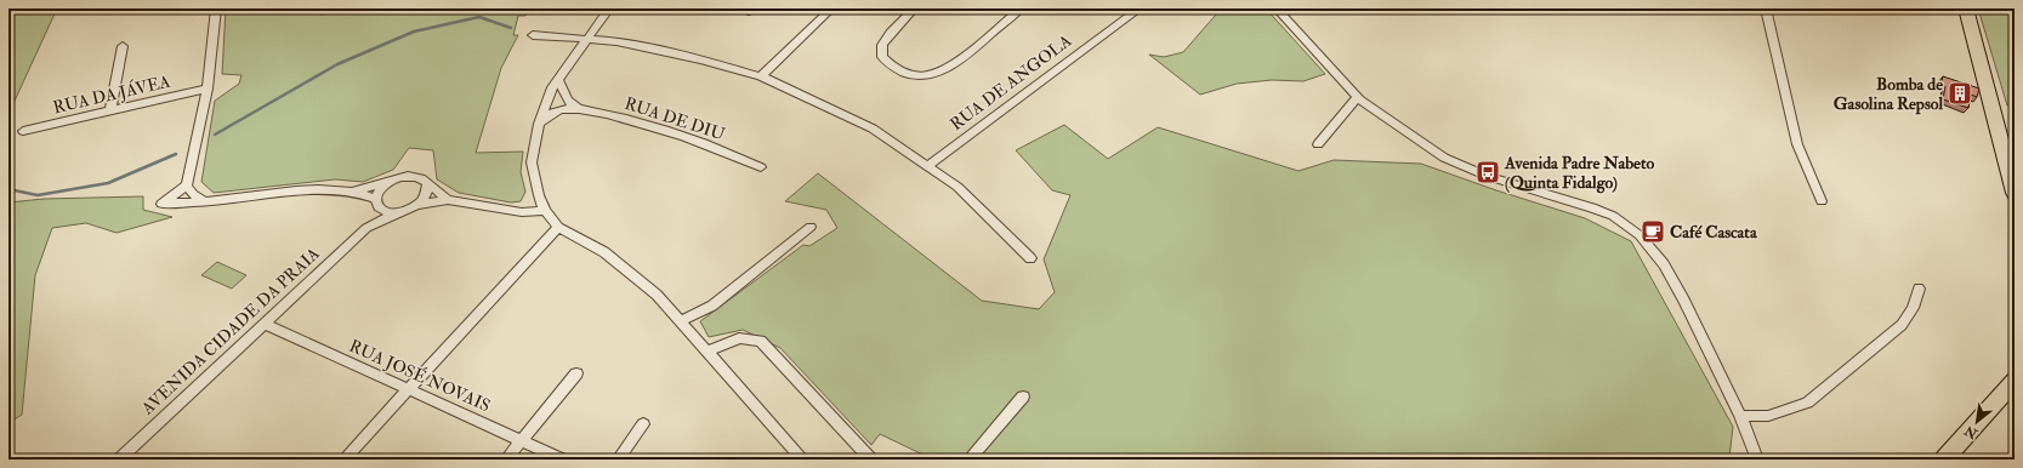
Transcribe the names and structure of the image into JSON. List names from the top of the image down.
{
  "streets": {
    "street": [
      "RUA DE ANGOLA",
      "RUA DA JÁVEA",
      "RUA DE DIU",
      "AVENIDA CIDADE DA PRAIA",
      "RUA JOSÉ NOVAIS"
    ]
  },
  "crossings": [
    ["AVENIDA CIDADE DA PRAIA", "RUA JOSÉ NOVAIS"]
  ],
  "places": {
    "building": ["Bomba de Gasolina Repsol"],
    "bus stop": ["Avenida Padre Nabeto (Quinta Fidalgo)"],
    "cafe": ["Café Cascata"]
  },
  "north": "bottom left"
}
